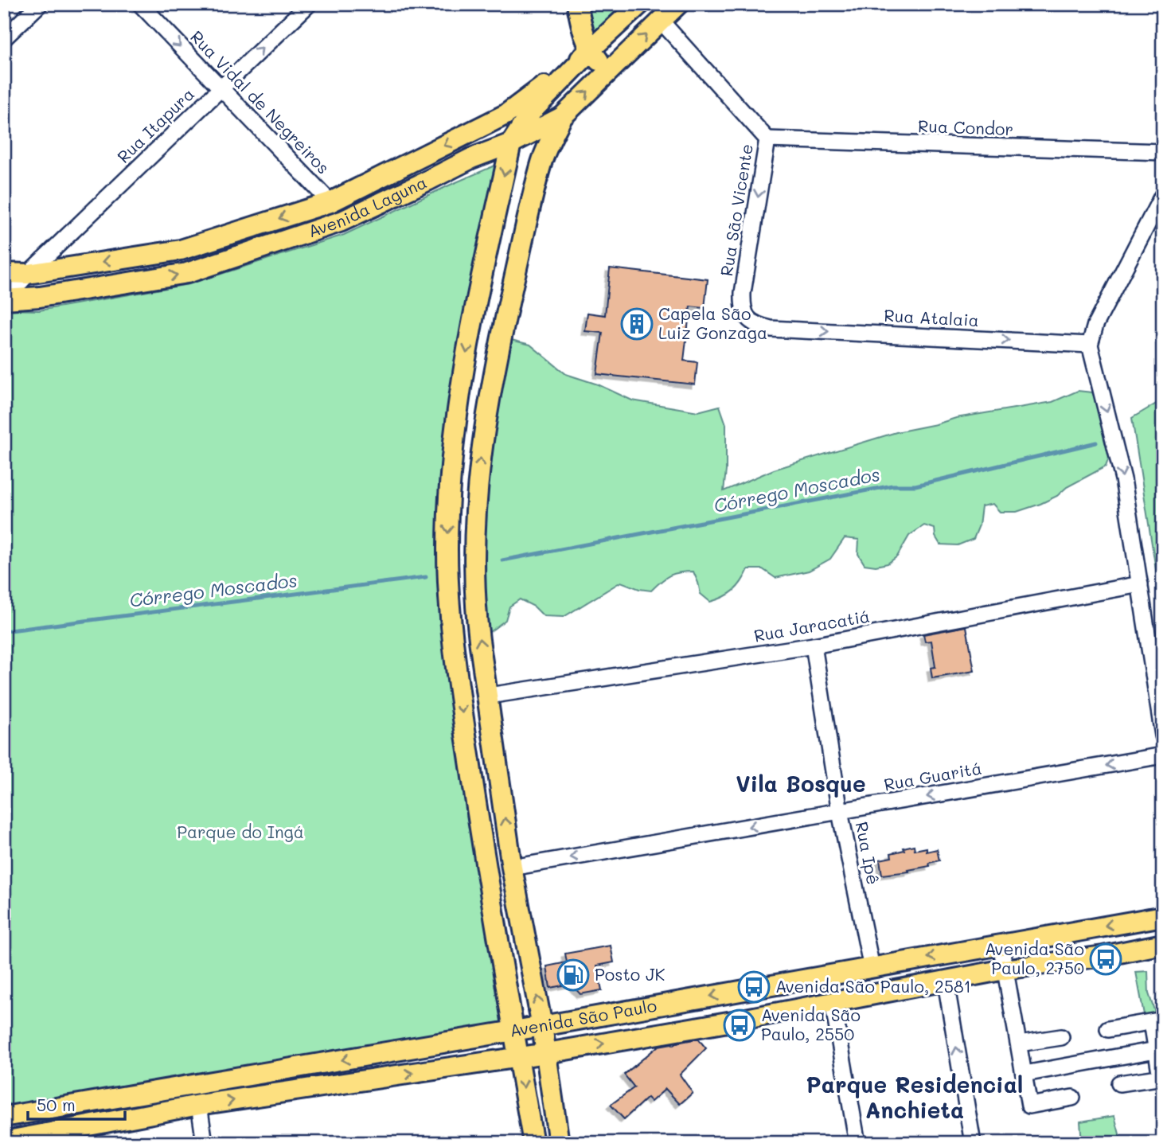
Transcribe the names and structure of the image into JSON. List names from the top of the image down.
{
  "streets": {
    "main road": ["Avenida Laguna", "Avenida São Paulo"],
    "street": [
      "Rua Vidal de Negreiros",
      "Rua Itapura",
      "Rua Condor",
      "Rua São Vicente",
      "Rua Atalaia",
      "Rua Jaracatiá",
      "Rua Guaritá",
      "Rua Ipê"
    ]
  },
  "crossings": [
    ["Rua Vidal de Negreiros", "Rua Itapura"],
    ["Rua Vidal de Negreiros", "Avenida Laguna"],
    ["Rua Itapura", "Avenida Laguna"],
    ["Rua Condor", "Rua São Vicente"],
    ["Avenida Laguna", "Rua São Vicente"],
    ["Rua São Vicente", "Rua Atalaia"],
    ["Rua Jaracatiá", "Rua Ipê"],
    ["Rua Guaritá", "Rua Ipê"],
    ["Rua Ipê", "Avenida São Paulo"]
  ],
  "one_way": [
    "Rua Vidal de Negreiros",
    "Rua São Vicente",
    "Rua Atalaia",
    "Rua Guaritá"
  ],
  "districts": ["Vila Bosque", "Parque Residencial Anchieta"],
  "water": ["Córrego Moscados"],
  "parks": ["Parque do Ingá"],
  "places": {
    "building": ["Capela São Luiz Gonzaga"],
    "bus stop": ["Avenida São Paulo, 2750", "Avenida São Paulo, 2581", "Avenida São Paulo, 2550"],
    "fuel station": ["Posto JK"]
  },
  "scale_bar": "50 m"
}
